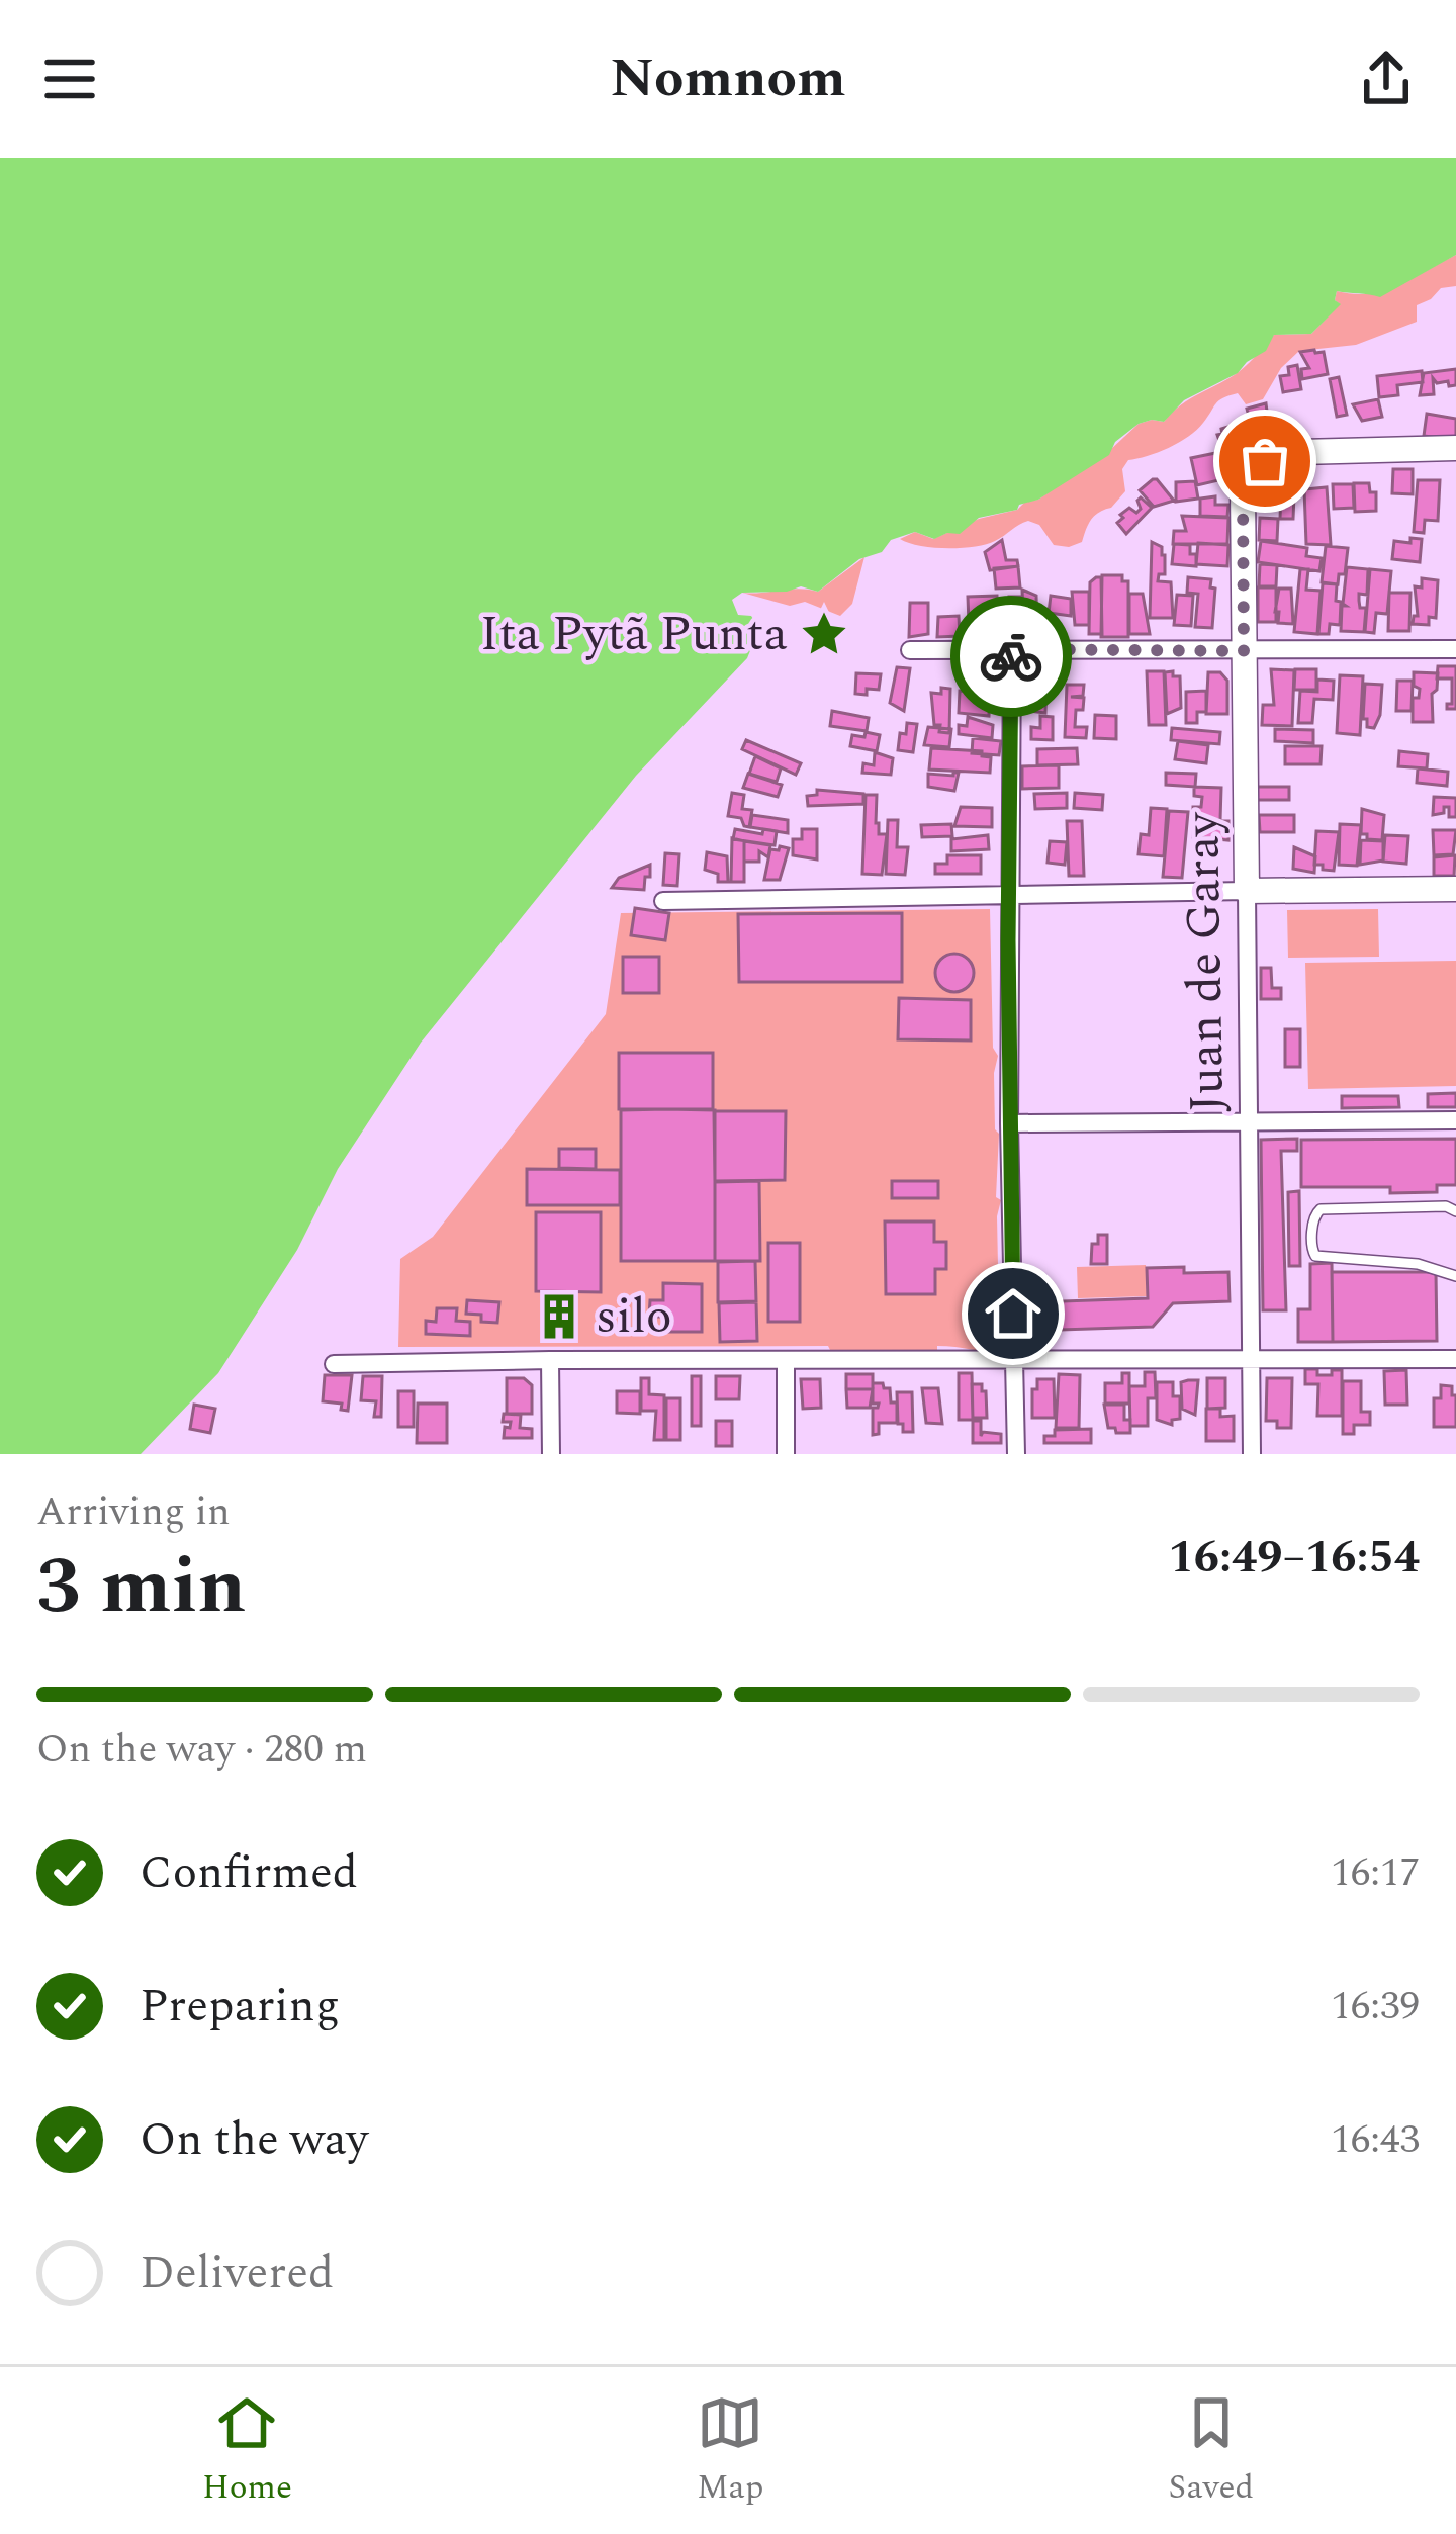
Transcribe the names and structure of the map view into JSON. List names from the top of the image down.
{
  "streets": {
    "street": ["Juan de Garay"]
  },
  "places": {
    "place": ["Ita Pytã Punta"],
    "building": ["silo"]
  },
  "page": {
    "header": "Nomnom",
    "heading": ["3 min", "Arriving in", "16:49–16:54"],
    "bar": "On the way · 280 m",
    "list": [
      ["Confirmed", "16:17"],
      ["Preparing", "16:39"],
      ["On the way", "16:43"],
      "Delivered"
    ],
    "tabs": ["Home", "Map", "Saved"]
  }
}
